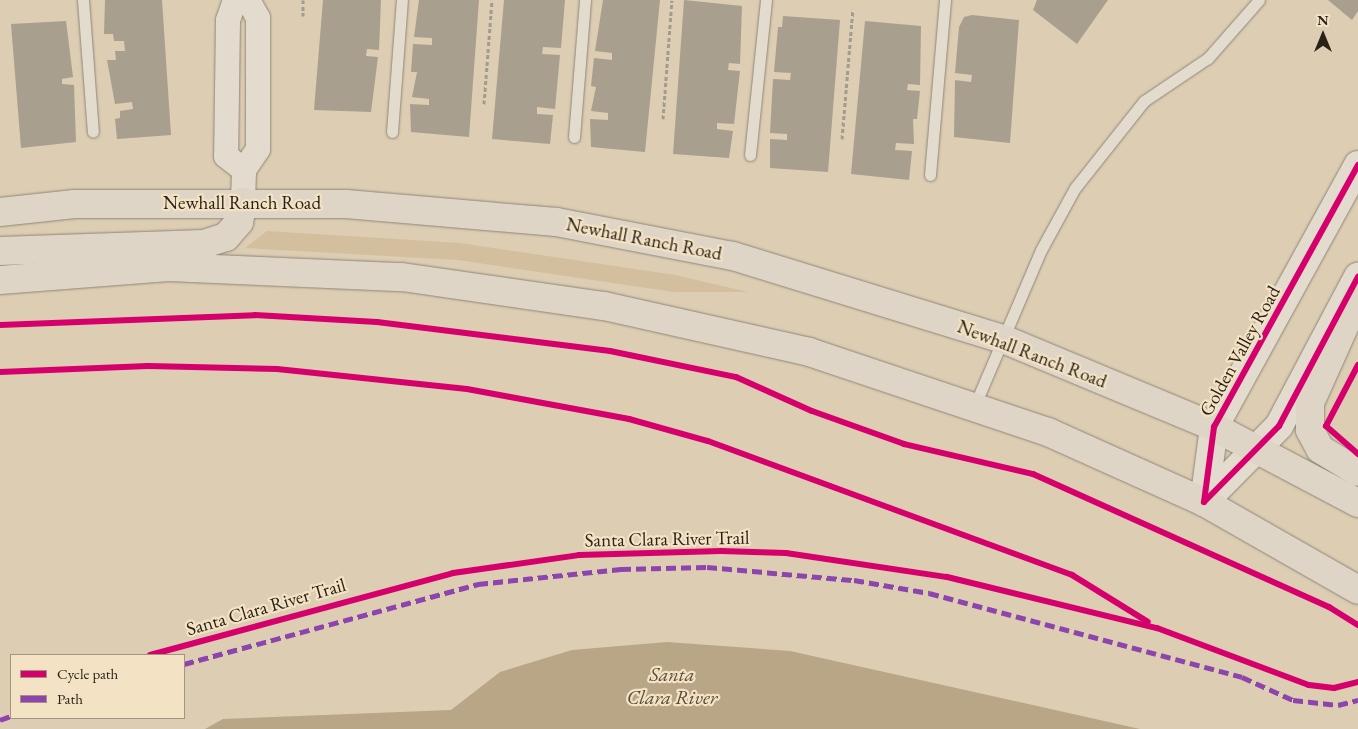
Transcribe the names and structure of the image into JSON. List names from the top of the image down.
{
  "streets": {
    "main road": ["Newhall Ranch Road", "Golden Valley Road"],
    "cycle path": ["Santa Clara River Trail"]
  },
  "crossings": [
    ["Newhall Ranch Road", "Golden Valley Road"]
  ],
  "water": ["Santa Clara River"],
  "legend": ["Cycle path", "Path"],
  "north": "top"
}
